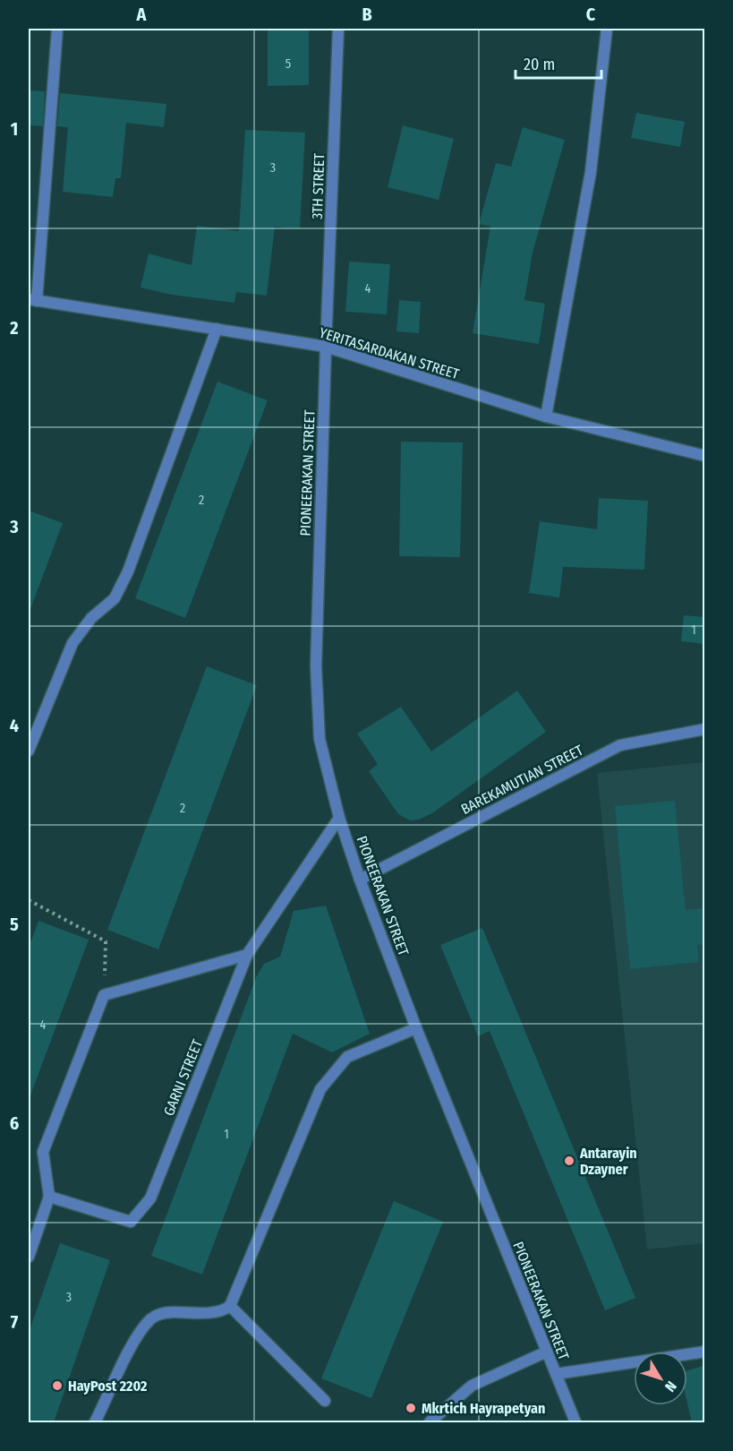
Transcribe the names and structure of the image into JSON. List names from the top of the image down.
{
  "streets": {
    "street": [
      "3TH STREET",
      "YERITASARDAKAN STREET",
      "PIONEERAKAN STREET",
      "BAREKAMUTIAN STREET",
      "GARNI STREET"
    ]
  },
  "crossings": [
    ["3TH STREET", "YERITASARDAKAN STREET"],
    ["3TH STREET", "PIONEERAKAN STREET"],
    ["YERITASARDAKAN STREET", "PIONEERAKAN STREET"],
    ["PIONEERAKAN STREET", "BAREKAMUTIAN STREET"],
    ["PIONEERAKAN STREET", "GARNI STREET"]
  ],
  "places": ["Antarayin Dzayner", "HayPost 2202", "Mkrtich Hayrapetyan"],
  "house_numbers": [
    "5",
    "3",
    "4",
    "2",
    "1",
    "2",
    "4",
    "1",
    "3"
  ],
  "scale_bar": "20 m",
  "north": "bottom right",
  "grid": {
    "columns": ["A", "B", "C"],
    "rows": [
      "1",
      "2",
      "3",
      "4",
      "5",
      "6",
      "7"
    ]
  }
}
